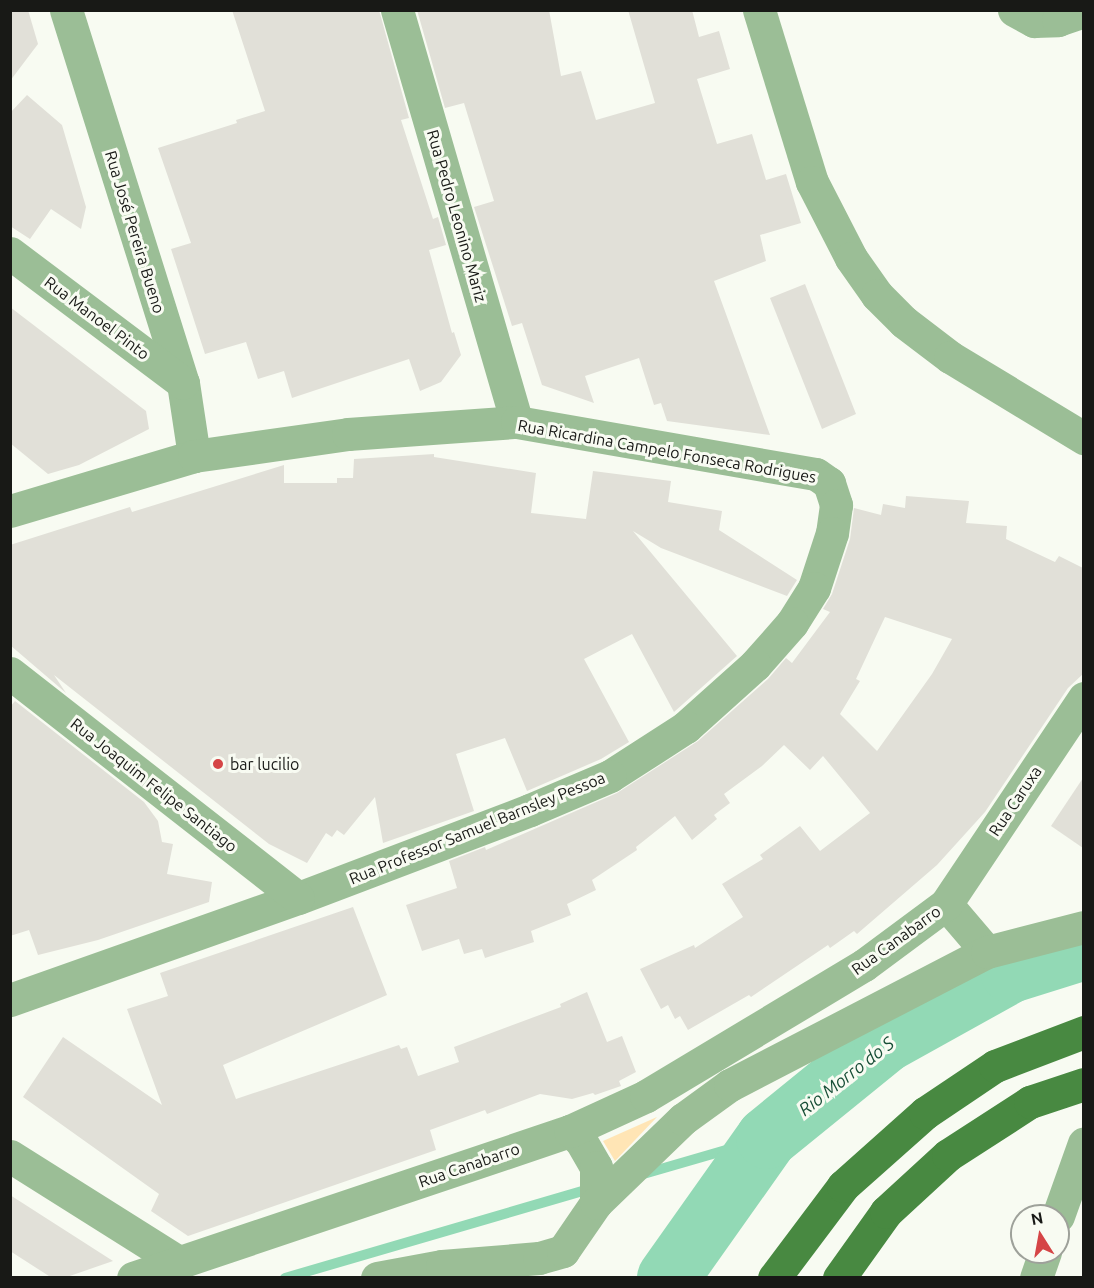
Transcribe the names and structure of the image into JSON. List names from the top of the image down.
{
  "streets": {
    "street": [
      "Rua Pedro Leonino Mariz",
      "Rua José Pereira Bueno",
      "Rua Manoel Pinto",
      "Rua Ricardina Campelo Fonseca Rodrigues",
      "Rua Joaquim Felipe Santiago",
      "Rua Caruxa",
      "Rua Professor Samuel Barnsley Pessoa",
      "Rua Canabarro"
    ]
  },
  "crossings": [
    ["Rua Pedro Leonino Mariz", "Rua Ricardina Campelo Fonseca Rodrigues"],
    ["Rua José Pereira Bueno", "Rua Manoel Pinto"],
    ["Rua José Pereira Bueno", "Rua Ricardina Campelo Fonseca Rodrigues"],
    ["Rua Ricardina Campelo Fonseca Rodrigues", "Rua Professor Samuel Barnsley Pessoa"],
    ["Rua Joaquim Felipe Santiago", "Rua Professor Samuel Barnsley Pessoa"],
    ["Rua Caruxa", "Rua Canabarro"]
  ],
  "water": ["Rio Morro do S"],
  "places": ["bar lucilio"],
  "north": "top"
}
